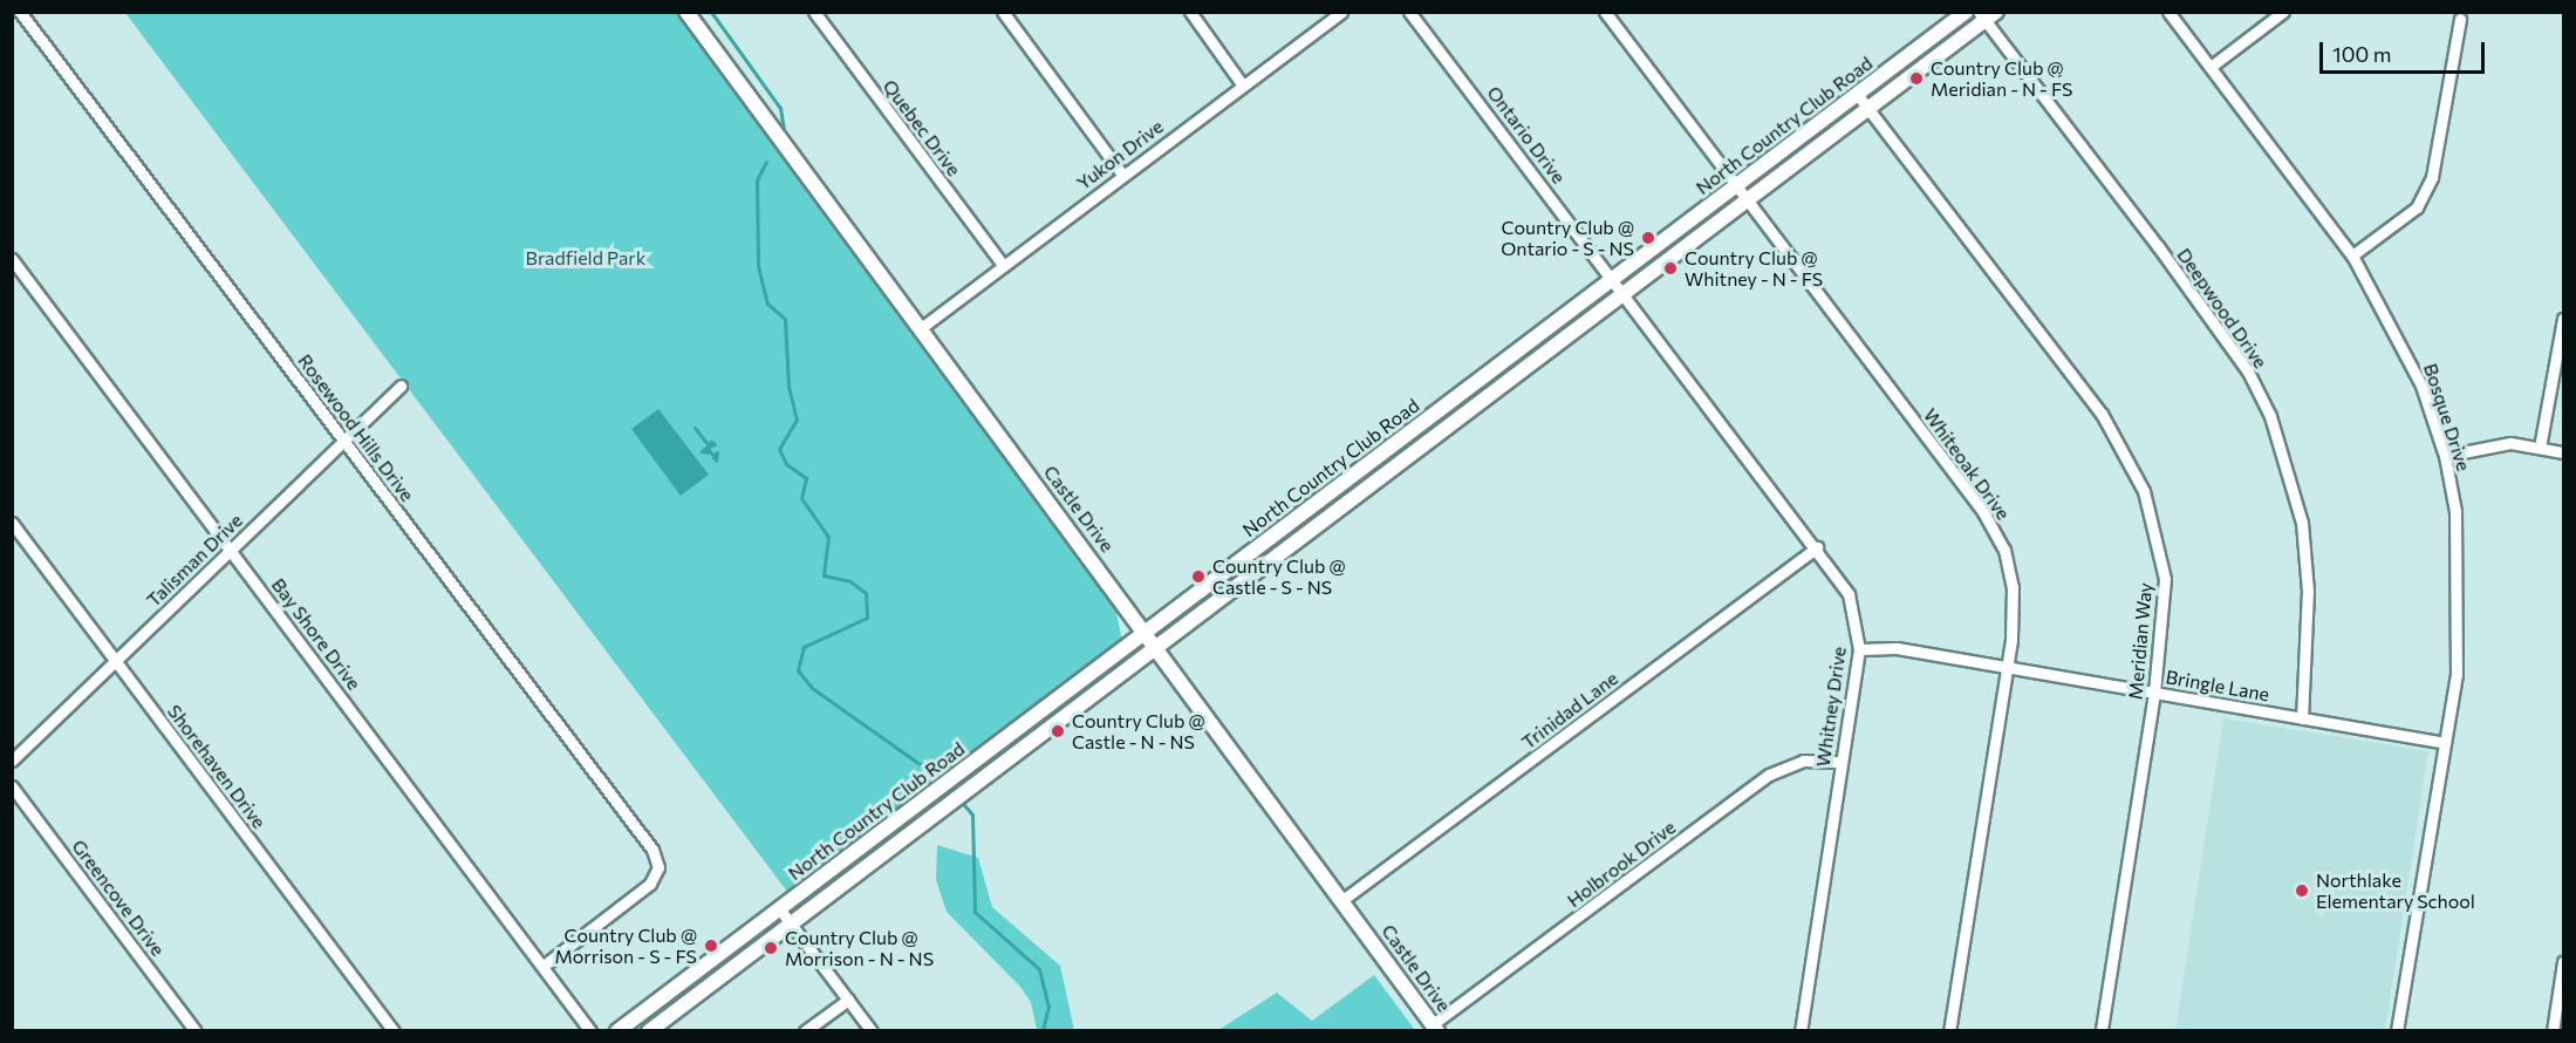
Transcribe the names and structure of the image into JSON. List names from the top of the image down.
{
  "streets": {
    "main road": ["North Country Club Road", "Castle Drive"],
    "street": [
      "Quebec Drive",
      "Ontario Drive",
      "Yukon Drive",
      "Deepwood Drive",
      "Bosque Drive",
      "Rosewood Hills Drive",
      "Whiteoak Drive",
      "Talisman Drive",
      "Bay Shore Drive",
      "Meridian Way",
      "Bringle Lane",
      "Whitney Drive",
      "Trinidad Lane",
      "Shorehaven Drive",
      "Holbrook Drive",
      "Greencove Drive"
    ]
  },
  "crossings": [
    ["North Country Club Road", "Ontario Drive"],
    ["North Country Club Road", "Deepwood Drive"],
    ["North Country Club Road", "Whiteoak Drive"],
    ["North Country Club Road", "Castle Drive"],
    ["North Country Club Road", "Meridian Way"],
    ["North Country Club Road", "Whitney Drive"],
    ["Quebec Drive", "Yukon Drive"],
    ["Ontario Drive", "Whitney Drive"],
    ["Yukon Drive", "Castle Drive"],
    ["Deepwood Drive", "Bringle Lane"],
    ["Bosque Drive", "Bringle Lane"],
    ["Rosewood Hills Drive", "Talisman Drive"],
    ["Rosewood Hills Drive", "Bay Shore Drive"],
    ["Whiteoak Drive", "Bringle Lane"],
    ["Castle Drive", "Trinidad Lane"],
    ["Castle Drive", "Holbrook Drive"],
    ["Talisman Drive", "Bay Shore Drive"],
    ["Talisman Drive", "Shorehaven Drive"],
    ["Meridian Way", "Bringle Lane"],
    ["Bringle Lane", "Whitney Drive"],
    ["Whitney Drive", "Trinidad Lane"],
    ["Whitney Drive", "Holbrook Drive"]
  ],
  "parks": ["Bradfield Park"],
  "places": [
    "Country Club @ Meridian - N - FS",
    "Country Club @ Ontario - S - NS",
    "Country Club @ Whitney - N - FS",
    "Country Club @ Castle - S - NS",
    "Country Club @ Castle - N - NS",
    "Northlake Elementary School",
    "Country Club @ Morrison - S - FS",
    "Country Club @ Morrison - N - NS"
  ],
  "scale_bar": "100 m"
}
